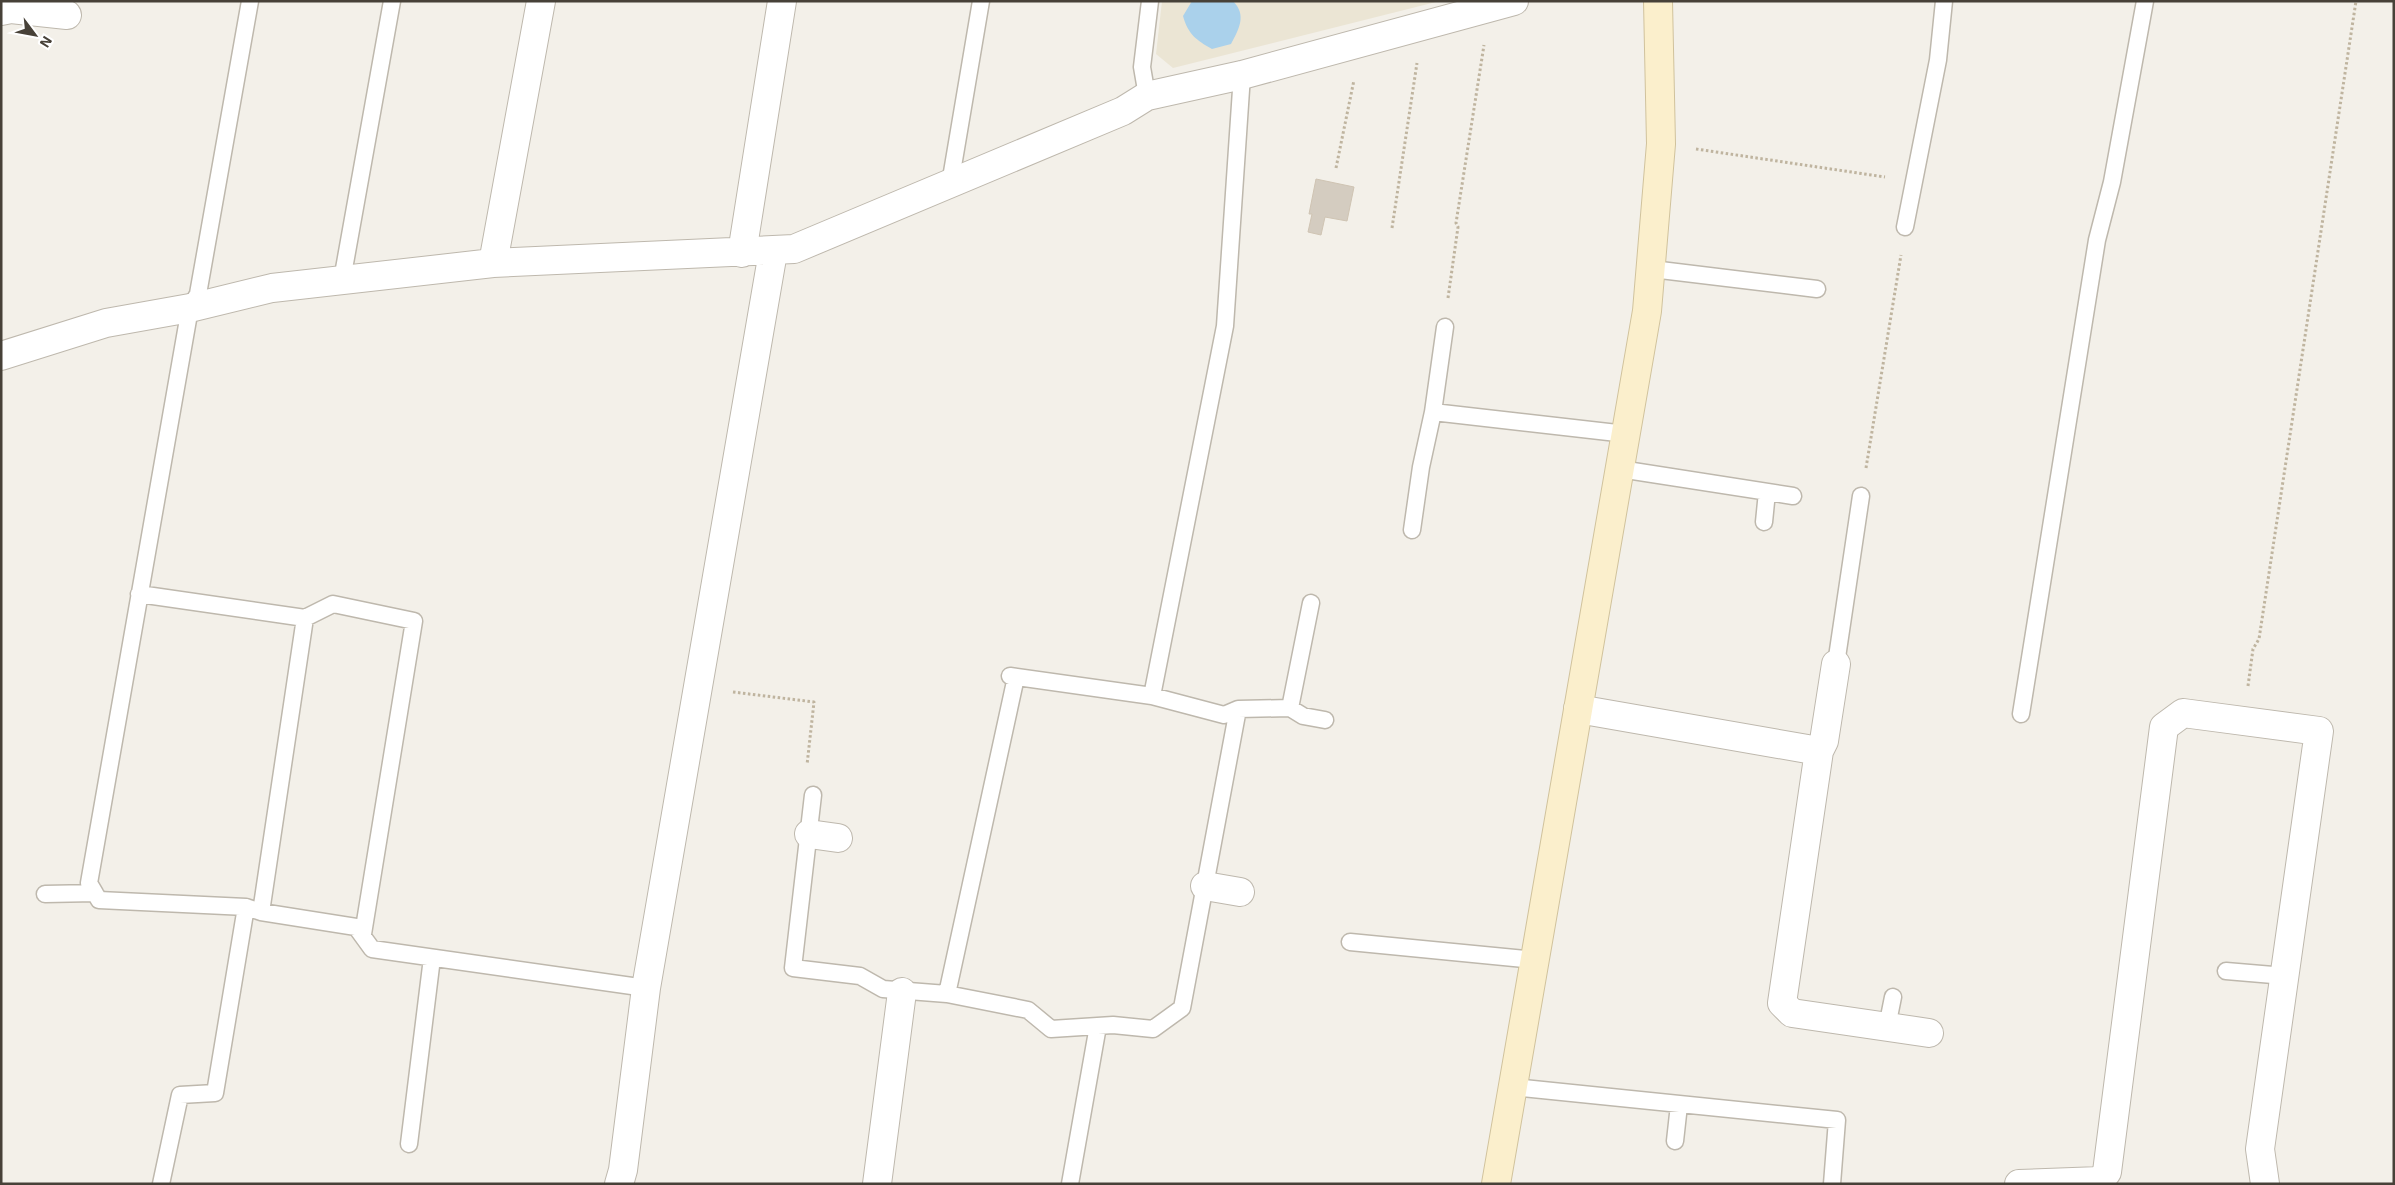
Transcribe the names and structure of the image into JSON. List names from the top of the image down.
{
  "north": "bottom right"
}
